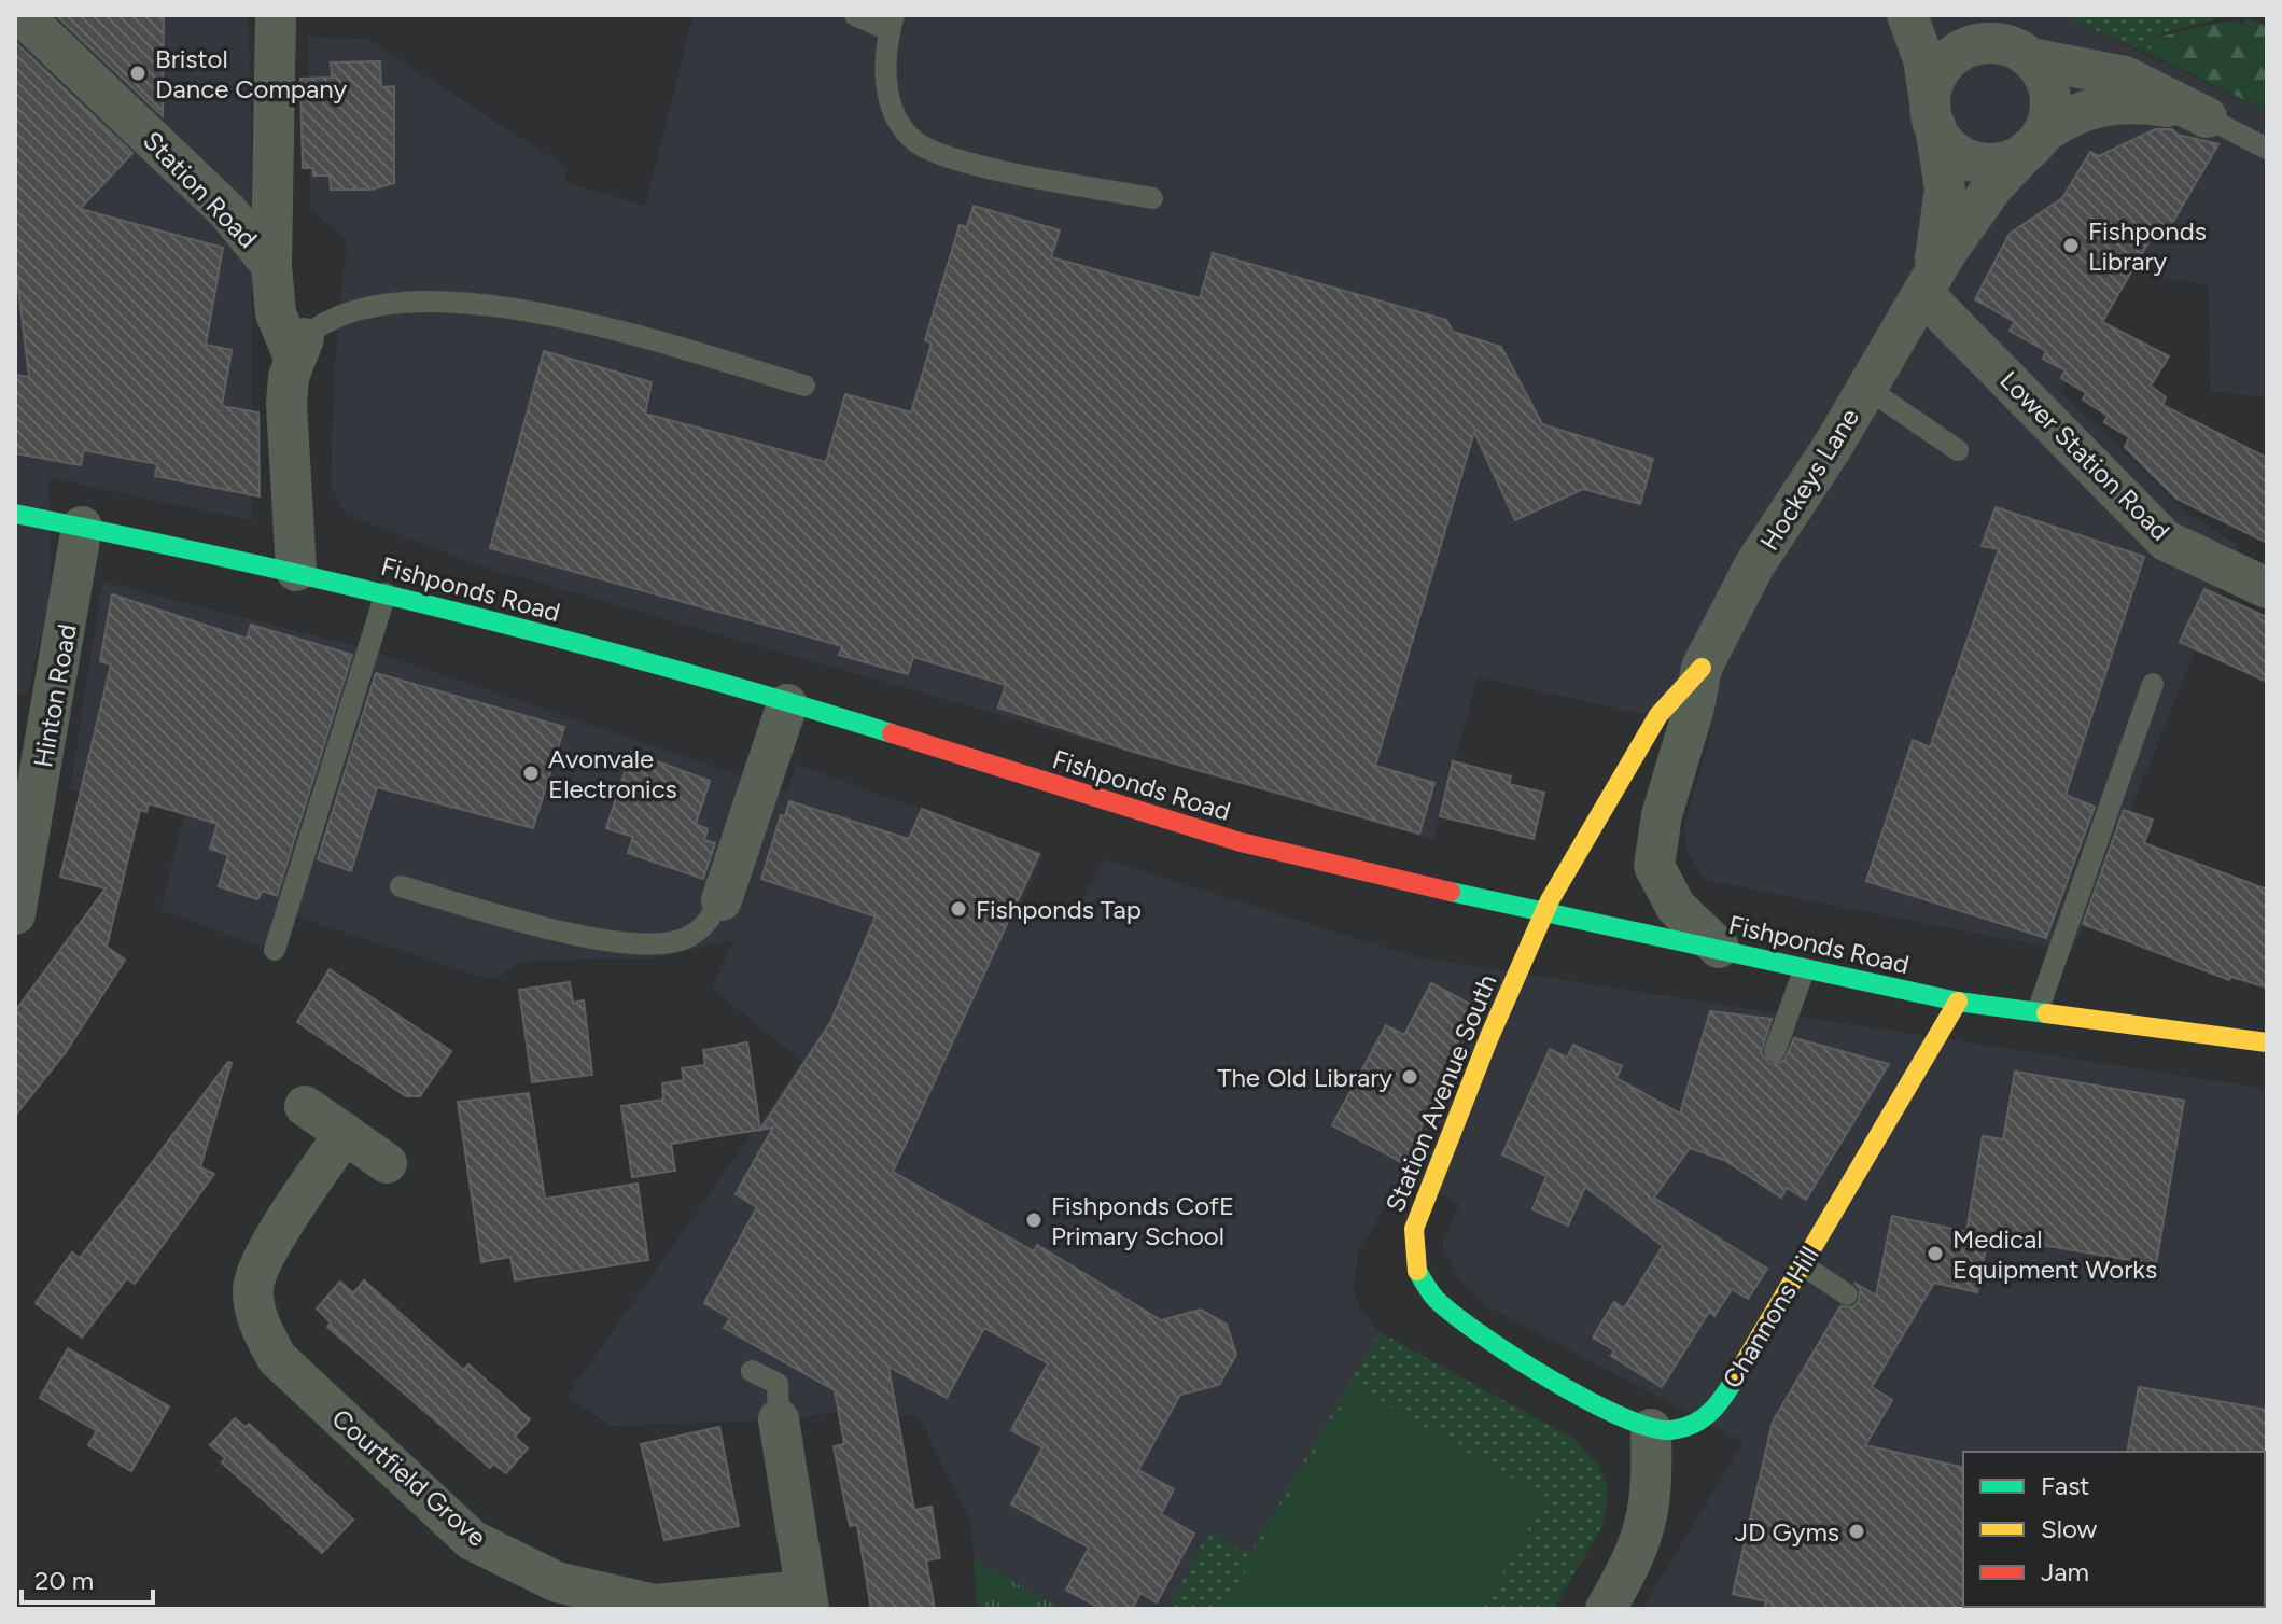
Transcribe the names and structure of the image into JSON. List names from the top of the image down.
{
  "streets": {
    "main road": [
      "Hockeys Lane",
      "Fishponds Road",
      "Station Avenue South",
      "Channons Hill"
    ],
    "street": [
      "Station Road",
      "Lower Station Road",
      "Hinton Road",
      "Courtfield Grove"
    ]
  },
  "crossings": [
    ["Lower Station Road", "Hockeys Lane"],
    ["Hockeys Lane", "Fishponds Road"],
    ["Hockeys Lane", "Station Avenue South"],
    ["Fishponds Road", "Hinton Road"],
    ["Fishponds Road", "Station Avenue South"],
    ["Fishponds Road", "Channons Hill"],
    ["Station Avenue South", "Channons Hill"]
  ],
  "places": [
    "Bristol Dance Company",
    "Fishponds Library",
    "Avonvale Electronics",
    "Fishponds Tap",
    "The Old Library",
    "Fishponds CofE Primary School",
    "Medical Equipment Works",
    "JD Gyms"
  ],
  "legend": ["Fast", "Slow", "Jam"],
  "scale_bar": "20 m"
}
